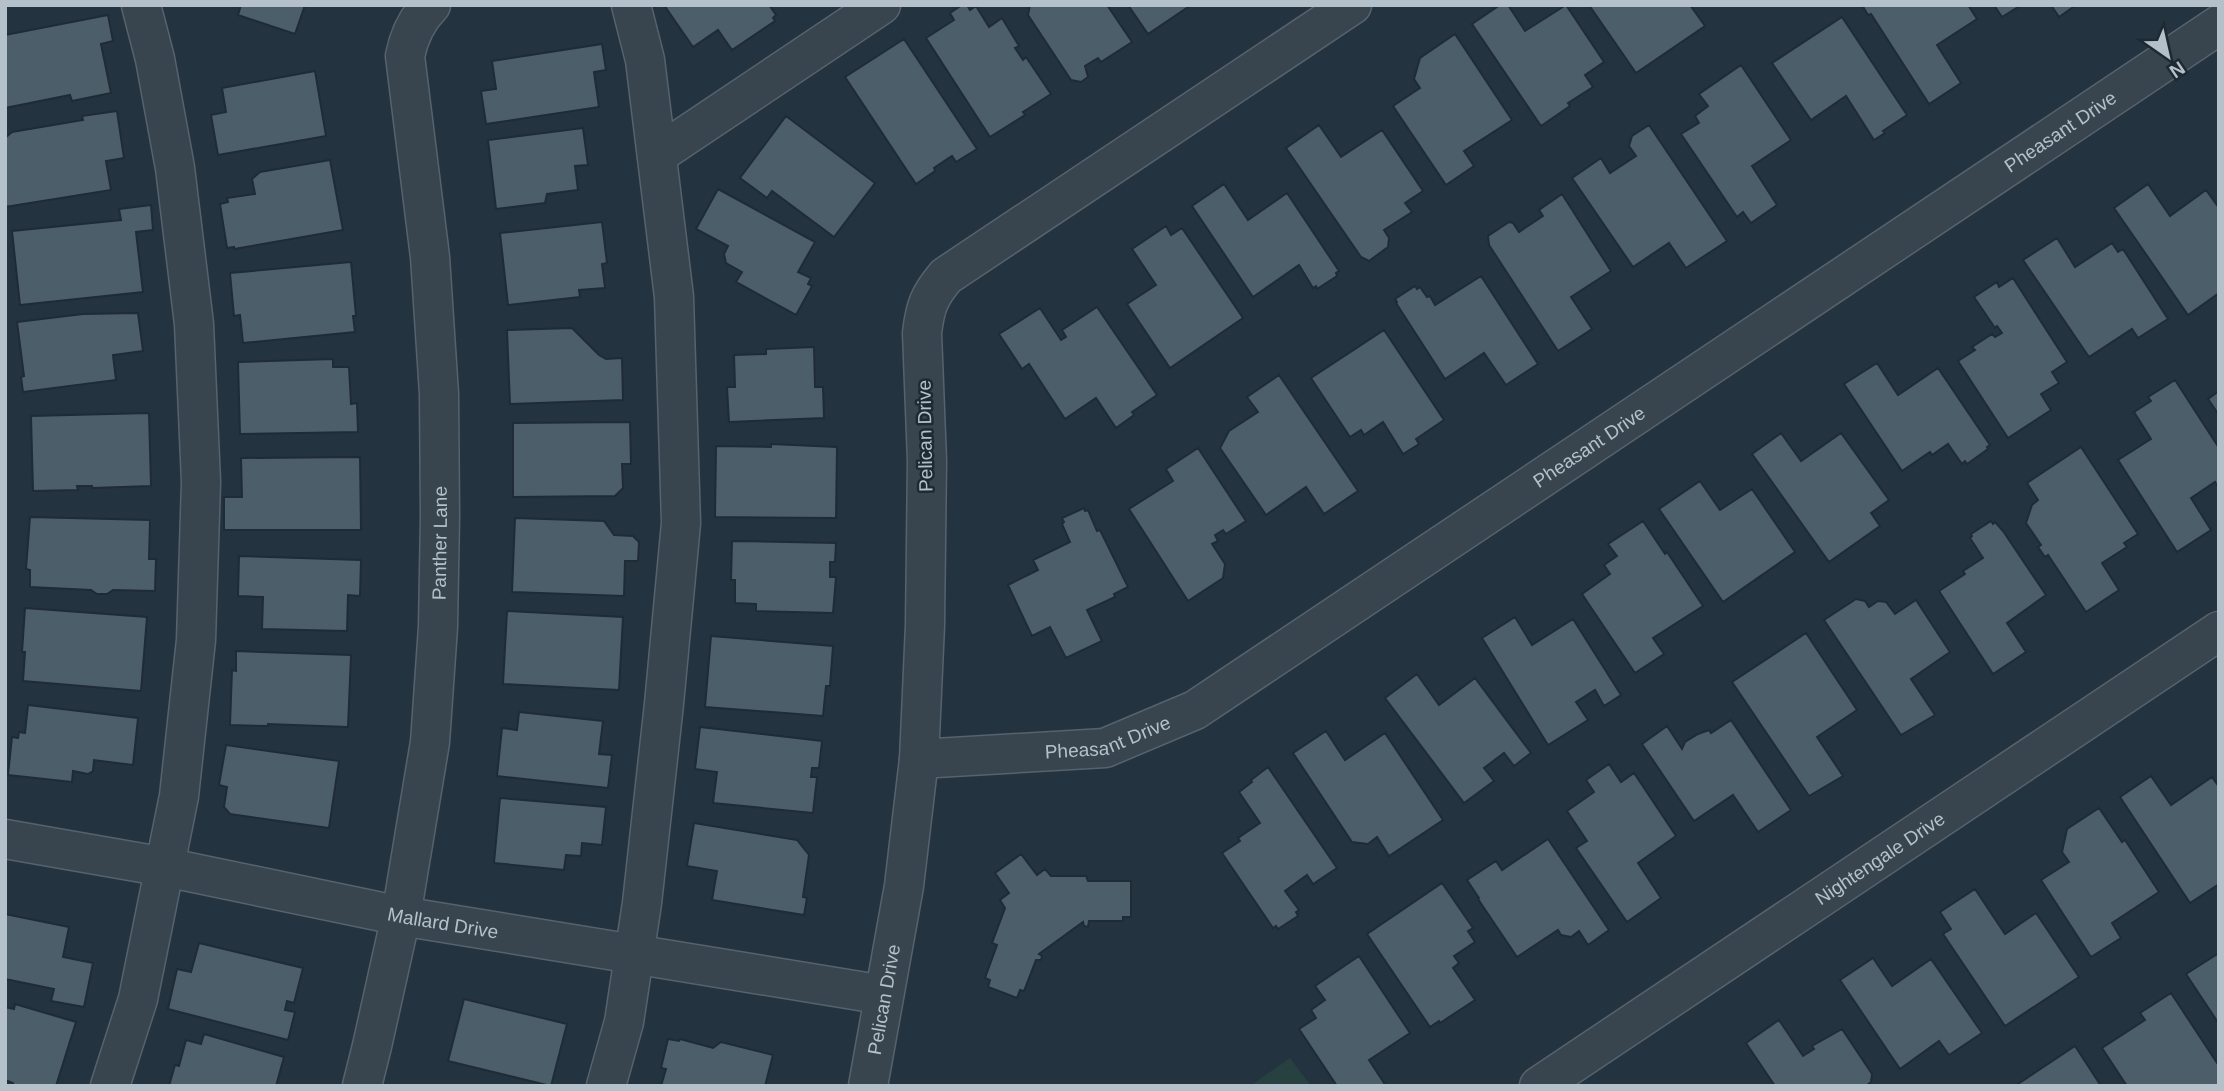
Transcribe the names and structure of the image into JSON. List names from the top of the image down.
{
  "streets": {
    "street": [
      "Pheasant Drive",
      "Pelican Drive",
      "Panther Lane",
      "Nightengale Drive",
      "Mallard Drive"
    ]
  },
  "crossings": [
    ["Pheasant Drive", "Pelican Drive"],
    ["Pelican Drive", "Mallard Drive"],
    ["Panther Lane", "Mallard Drive"]
  ],
  "north": "bottom right"
}
